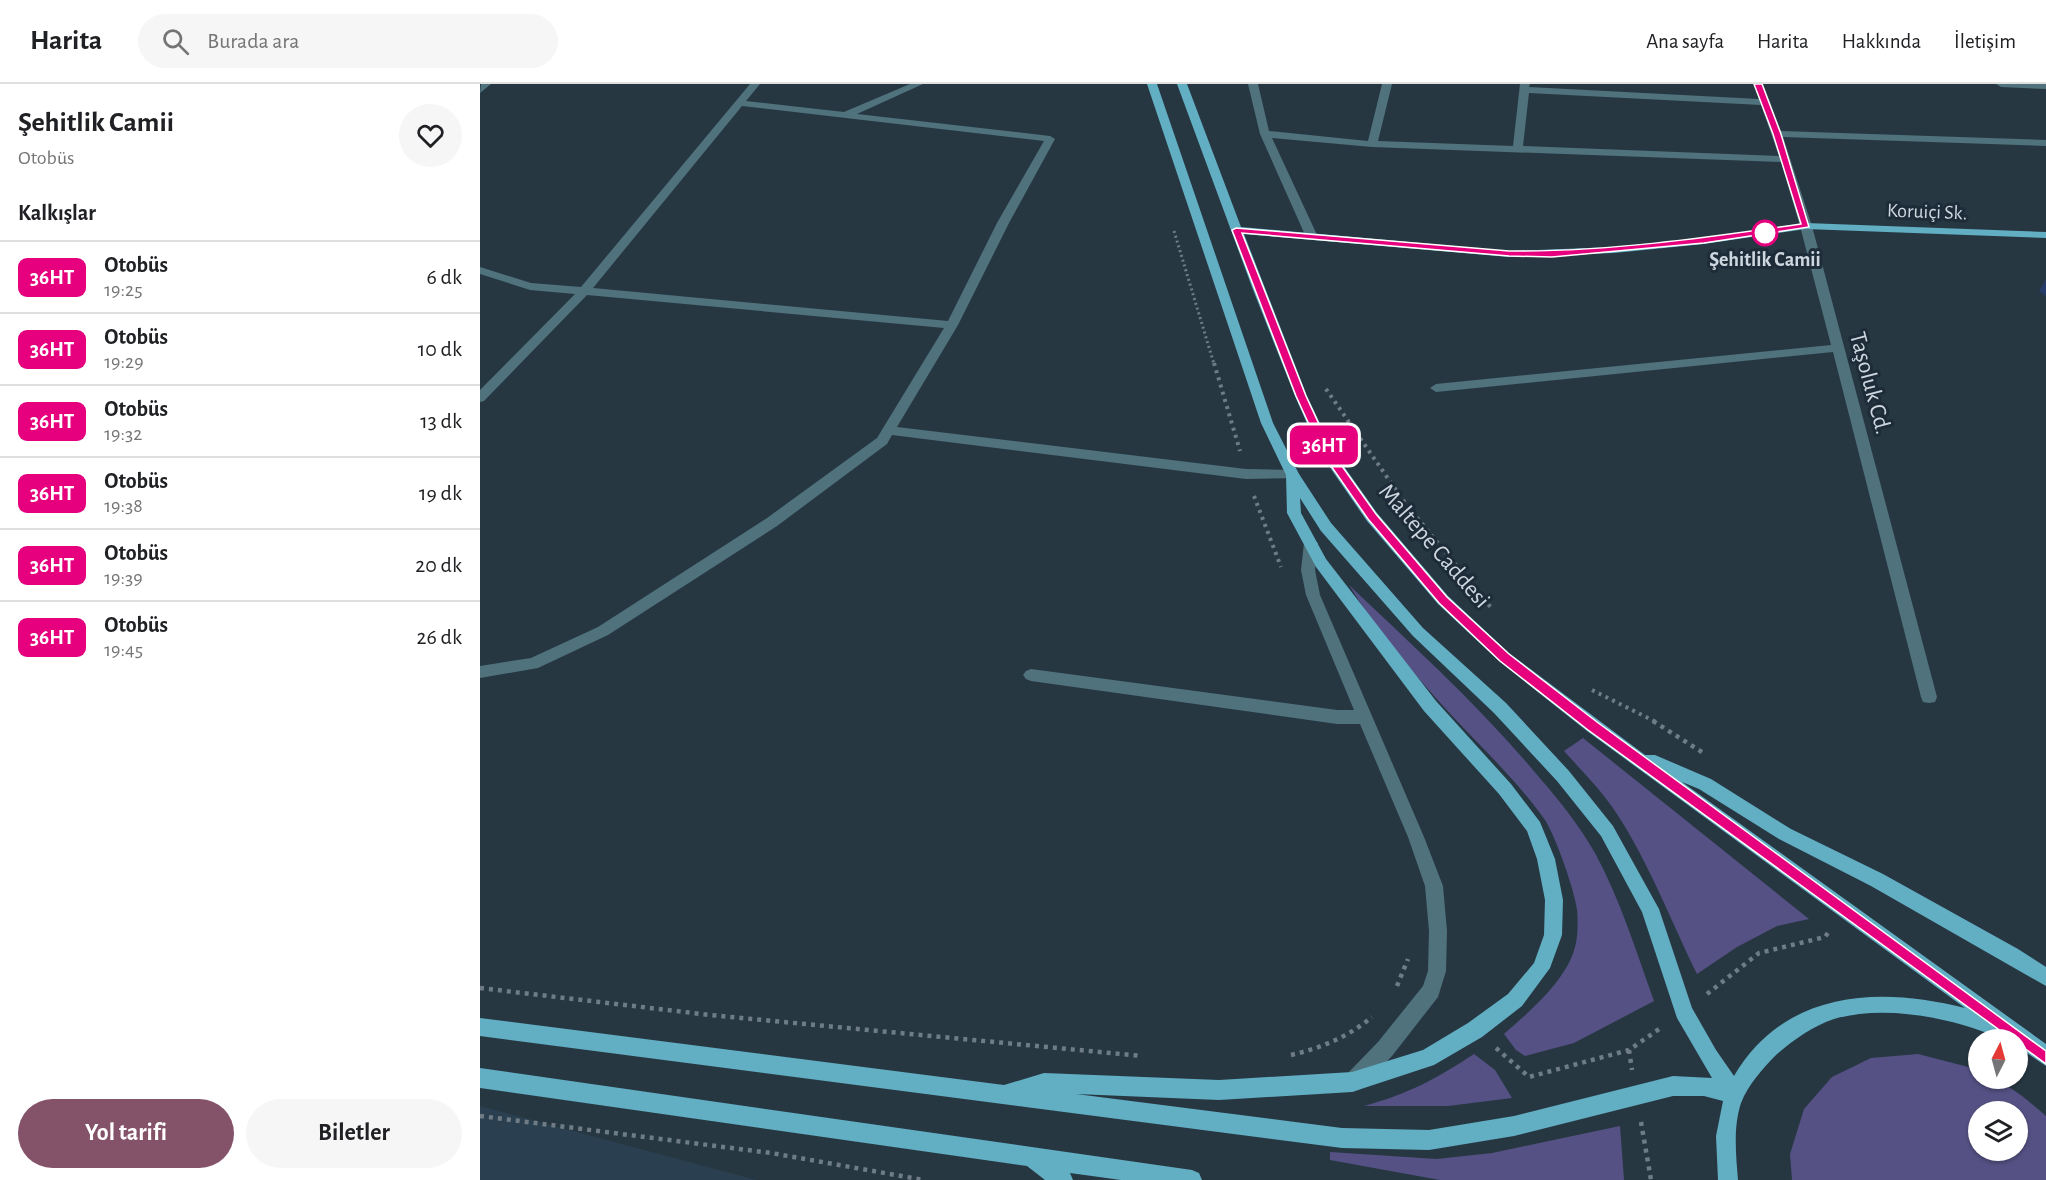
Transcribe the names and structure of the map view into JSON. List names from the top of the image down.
{
  "streets": {
    "main road": ["Koruiçi Sk.", "Maltepe Caddesi"],
    "street": ["Taşoluk Cd."]
  },
  "crossings": [
    ["Koruiçi Sk.", "Taşoluk Cd."],
    ["Koruiçi Sk.", "Maltepe Caddesi"]
  ],
  "places": ["Şehitlik Camii"],
  "lines": ["bus line 36HT"],
  "north": "top",
  "page": {
    "header": "Harita",
    "search": "Burada ara",
    "nav": [
      "Ana sayfa",
      "Harita",
      "Hakkında",
      "İletişim"
    ],
    "heading": [
      ["Şehitlik Camii", "Otobüs"],
      "Kalkışlar"
    ],
    "on_map": "36HT",
    "list": [
      {
        "mark": "36HT",
        "name": "Otobüs",
        "note": "19:25",
        "value": "6 dk"
      },
      {
        "mark": "36HT",
        "name": "Otobüs",
        "note": "19:29",
        "value": "10 dk"
      },
      {
        "mark": "36HT",
        "name": "Otobüs",
        "note": "19:32",
        "value": "13 dk"
      },
      {
        "mark": "36HT",
        "name": "Otobüs",
        "note": "19:38",
        "value": "19 dk"
      },
      {
        "mark": "36HT",
        "name": "Otobüs",
        "note": "19:39",
        "value": "20 dk"
      },
      {
        "mark": "36HT",
        "name": "Otobüs",
        "note": "19:45",
        "value": "26 dk"
      }
    ],
    "buttons": ["Yol tarifi", "Biletler"]
  }
}
